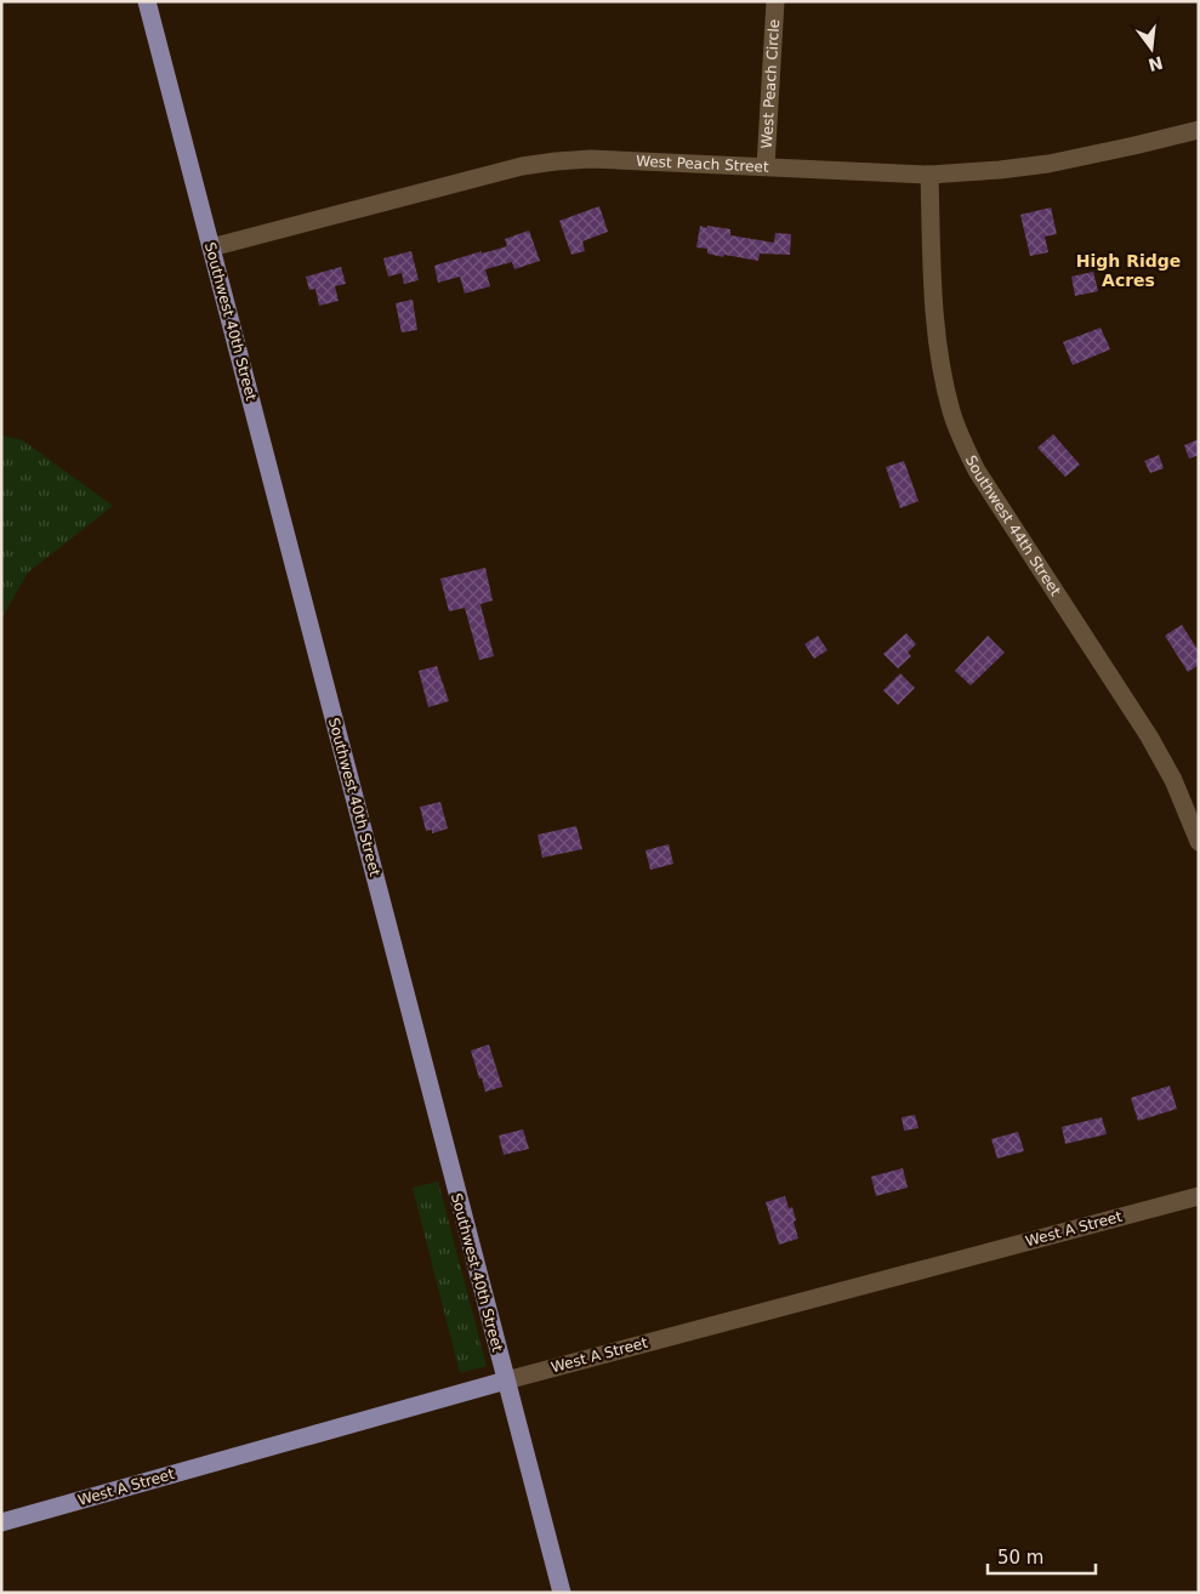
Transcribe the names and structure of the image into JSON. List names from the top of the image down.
{
  "streets": {
    "main road": ["Southwest 40th Street", "West A Street"],
    "street": ["West Peach Circle", "West Peach Street", "Southwest 44th Street"]
  },
  "crossings": [
    ["West Peach Circle", "West Peach Street"],
    ["West Peach Street", "Southwest 40th Street"],
    ["West Peach Street", "Southwest 44th Street"],
    ["Southwest 40th Street", "West A Street"]
  ],
  "districts": ["High Ridge Acres"],
  "scale_bar": "50 m",
  "north": "bottom"
}
